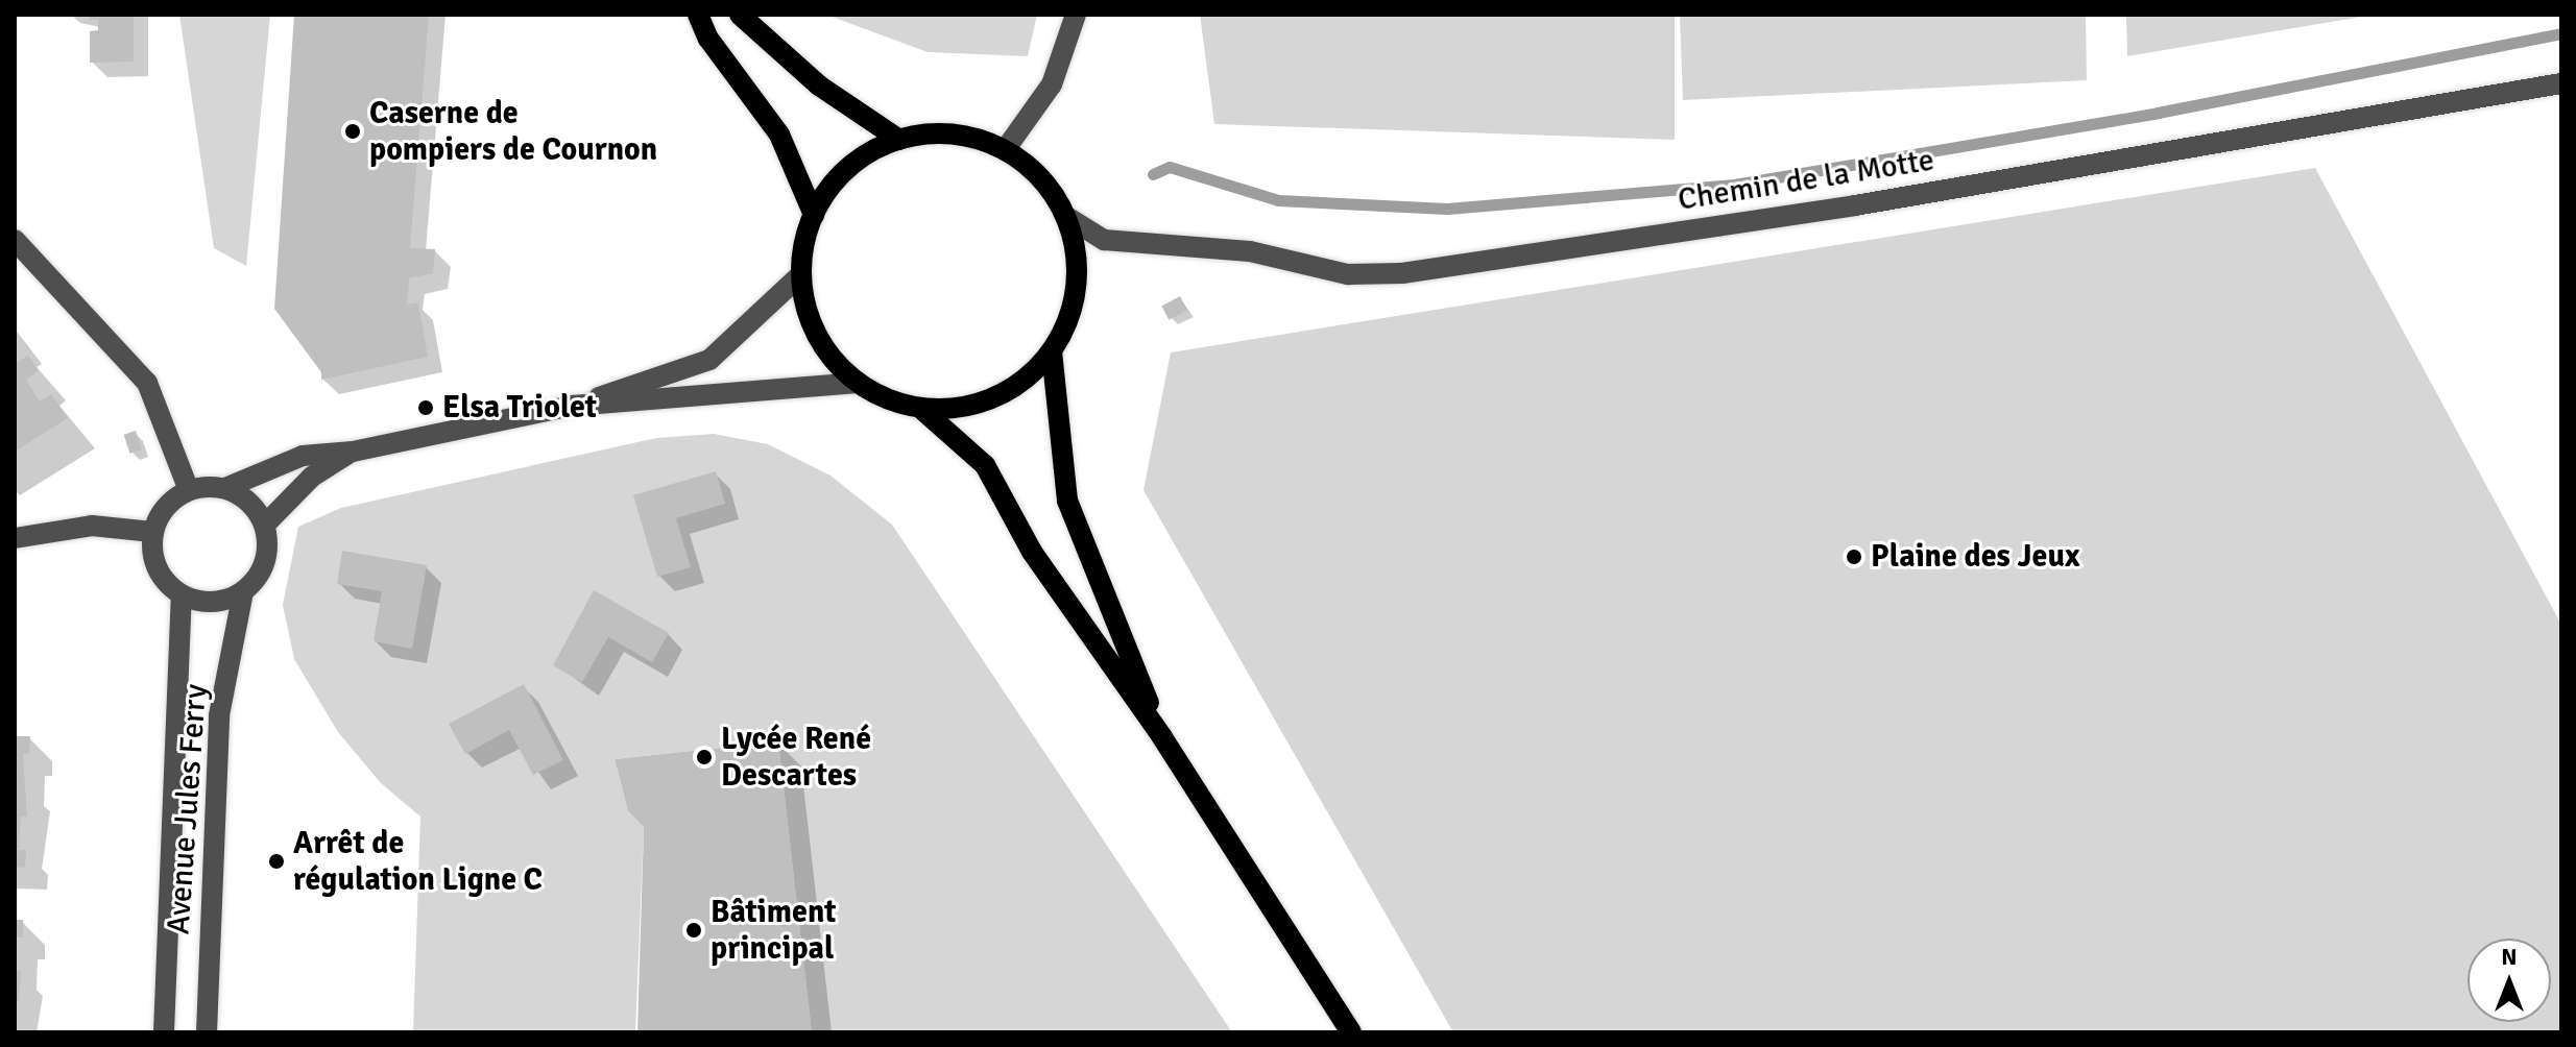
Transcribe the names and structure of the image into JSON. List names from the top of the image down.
{
  "streets": {
    "street": ["Chemin de la Motte", "Avenue Jules Ferry"]
  },
  "places": [
    "Caserne de pompiers de Cournon",
    "Elsa Triolet",
    "Plaine des Jeux",
    "Lycée René Descartes",
    "Arrêt de régulation Ligne C",
    "Bâtiment principal"
  ],
  "north": "top"
}
